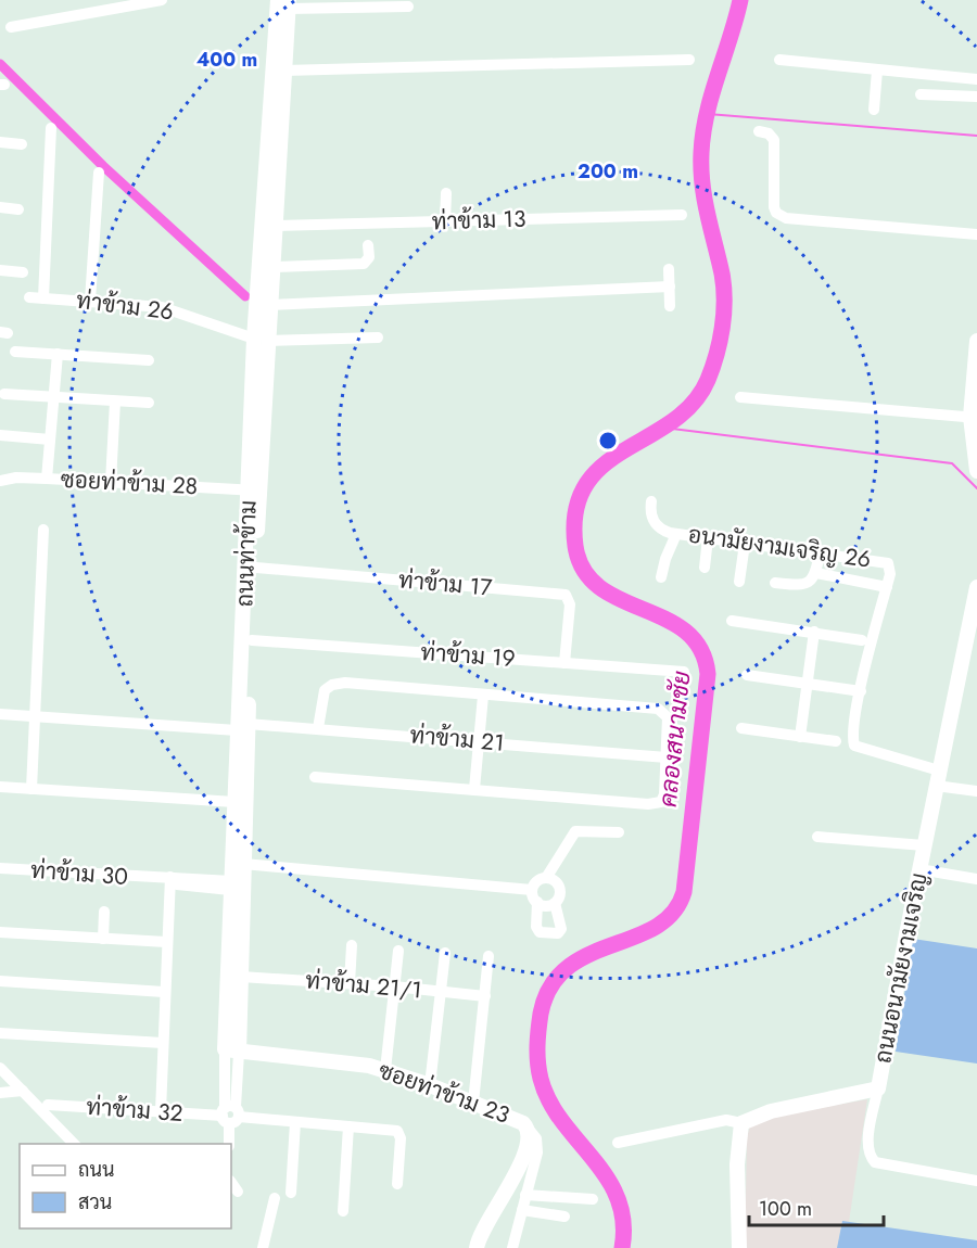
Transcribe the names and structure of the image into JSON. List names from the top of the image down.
{
  "streets": {
    "street": [
      "ท่าข้าม 13",
      "ท่าข้าม 26",
      "ซอยท่าข้าม 28",
      "อนามัยงามเจริญ 26",
      "ถนนท่าข้าม",
      "ท่าข้าม 17",
      "ท่าข้าม 19",
      "ท่าข้าม 21",
      "ท่าข้าม 30",
      "ถนนอนามัยงามเจริญ",
      "ท่าข้าม 21/1",
      "ซอยท่าข้าม 23",
      "ท่าข้าม 32"
    ]
  },
  "crossings": [
    ["ท่าข้าม 13", "ถนนท่าข้าม"],
    ["ท่าข้าม 26", "ถนนท่าข้าม"],
    ["ซอยท่าข้าม 28", "ถนนท่าข้าม"],
    ["อนามัยงามเจริญ 26", "ถนนอนามัยงามเจริญ"],
    ["ถนนท่าข้าม", "ท่าข้าม 17"],
    ["ถนนท่าข้าม", "ท่าข้าม 19"],
    ["ถนนท่าข้าม", "ท่าข้าม 21"],
    ["ถนนท่าข้าม", "ท่าข้าม 30"],
    ["ถนนท่าข้าม", "ท่าข้าม 21/1"],
    ["ถนนท่าข้าม", "ซอยท่าข้าม 23"],
    ["ถนนท่าข้าม", "ท่าข้าม 32"],
    ["ท่าข้าม 17", "ท่าข้าม 19"]
  ],
  "water": ["คลองสนามชัย"],
  "legend": ["ถนน", "สวน"],
  "scale_bar": "100 m",
  "rings": ["400 m", "200 m"]
}
